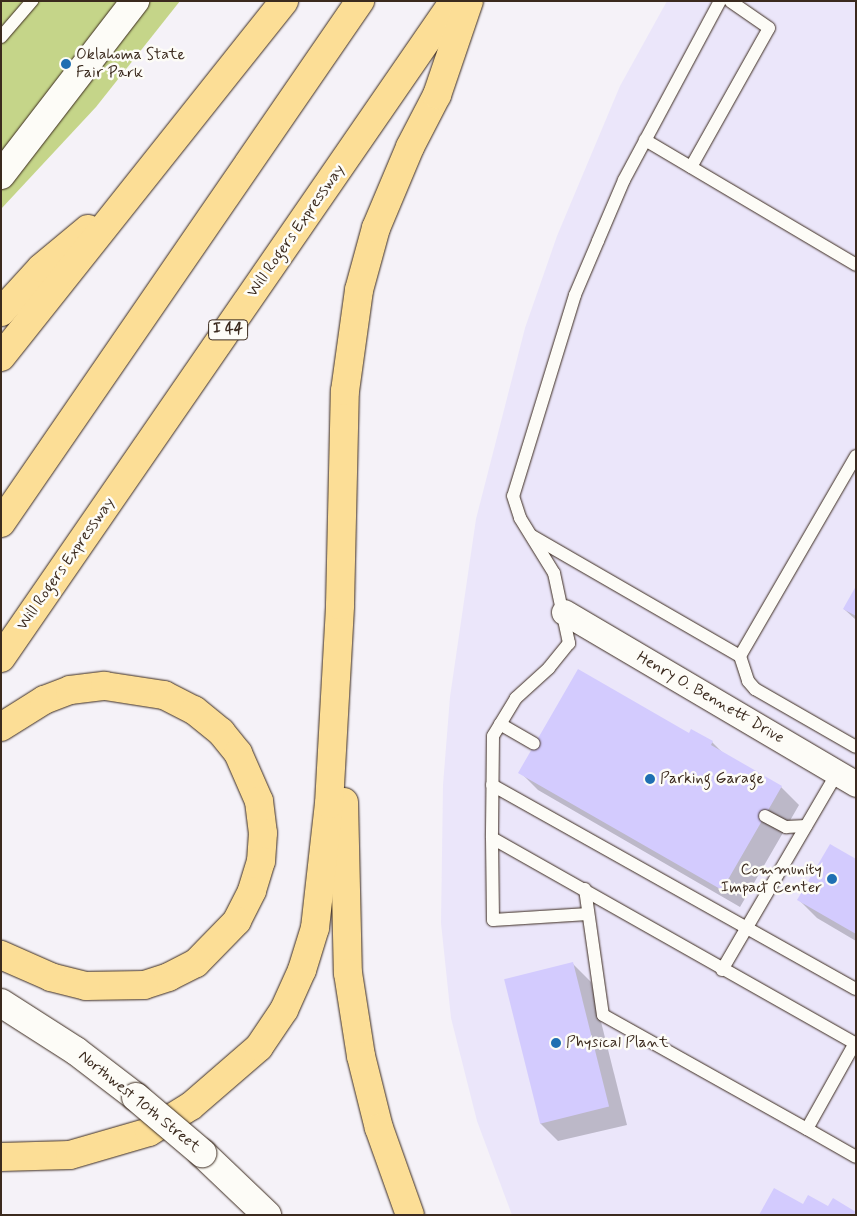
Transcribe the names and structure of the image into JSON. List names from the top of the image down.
{
  "streets": {
    "highway": ["Will Rogers Expressway", "I 44"],
    "main road": ["Northwest 10th Street"],
    "street": ["Henry O. Bennett Drive"]
  },
  "places": [
    "Oklahoma State Fair Park",
    "Parking Garage",
    "Community Impact Center",
    "Physical Plant"
  ]
}
